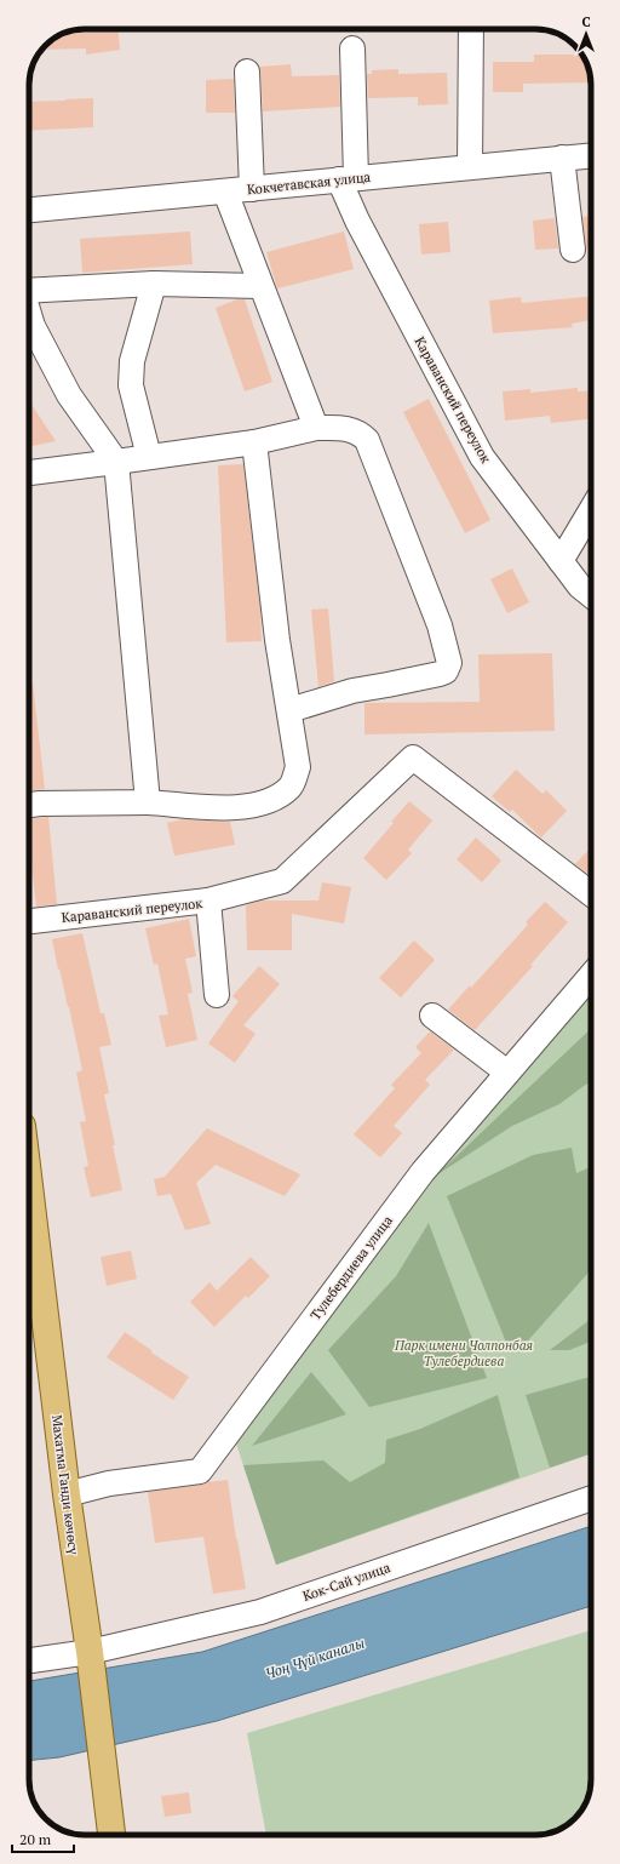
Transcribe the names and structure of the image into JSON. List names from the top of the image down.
{
  "streets": {
    "main road": ["Махатма Ганди көчөсү"],
    "street": [
      "Кокчетавская улица",
      "Караванский переулок",
      "Тулебердиева улица",
      "Кок-Сай улица"
    ]
  },
  "crossings": [
    ["Кокчетавская улица", "Караванский переулок"],
    ["Тулебердиева улица", "Махатма Ганди көчөсү"],
    ["Махатма Ганди көчөсү", "Кок-Сай улица"]
  ],
  "water": ["Чоң Чүй каналы"],
  "parks": ["Парк имени Чолпонбая Тулебердиева"],
  "scale_bar": "20 m",
  "north": "top"
}
